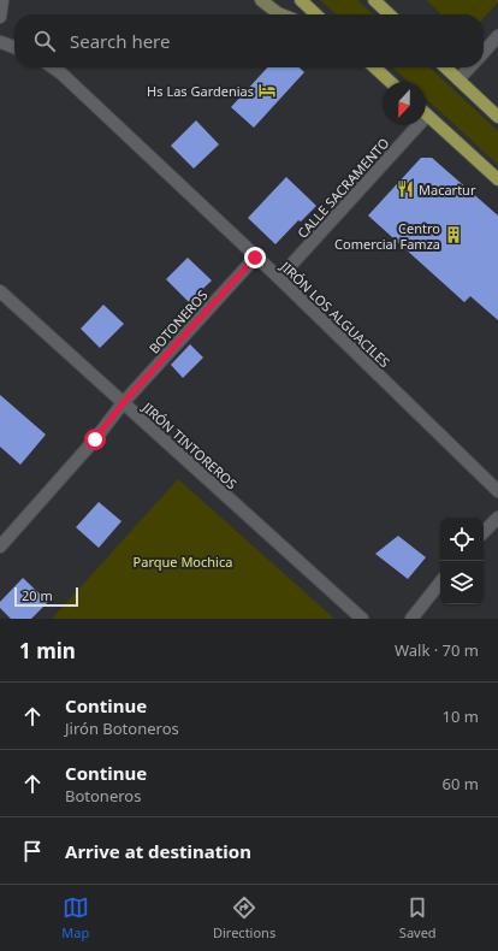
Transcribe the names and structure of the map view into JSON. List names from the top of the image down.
{
  "streets": {
    "street": [
      "CALLE SACRAMENTO",
      "JIRÓN LOS ALGUACILES",
      "BOTONEROS",
      "JIRÓN TINTOREROS"
    ]
  },
  "crossings": [
    ["CALLE SACRAMENTO", "JIRÓN LOS ALGUACILES"],
    ["JIRÓN LOS ALGUACILES", "BOTONEROS"],
    ["BOTONEROS", "JIRÓN TINTOREROS"]
  ],
  "parks": ["Parque Mochica"],
  "places": {
    "hotel": ["Hs Las Gardenias"],
    "restaurant": ["Macartur"],
    "building": ["Centro Comercial Famza"]
  },
  "scale_bar": "20 m",
  "north": "bottom",
  "page": {
    "search": "Search here",
    "scale": "20 m",
    "heading": ["1 min", "Walk · 70 m"],
    "list": [
      ["Continue", "Jirón Botoneros", "10 m"],
      ["Continue", "Botoneros", "60 m"],
      "Arrive at destination"
    ],
    "nav": ["Map", "Directions", "Saved"]
  }
}
